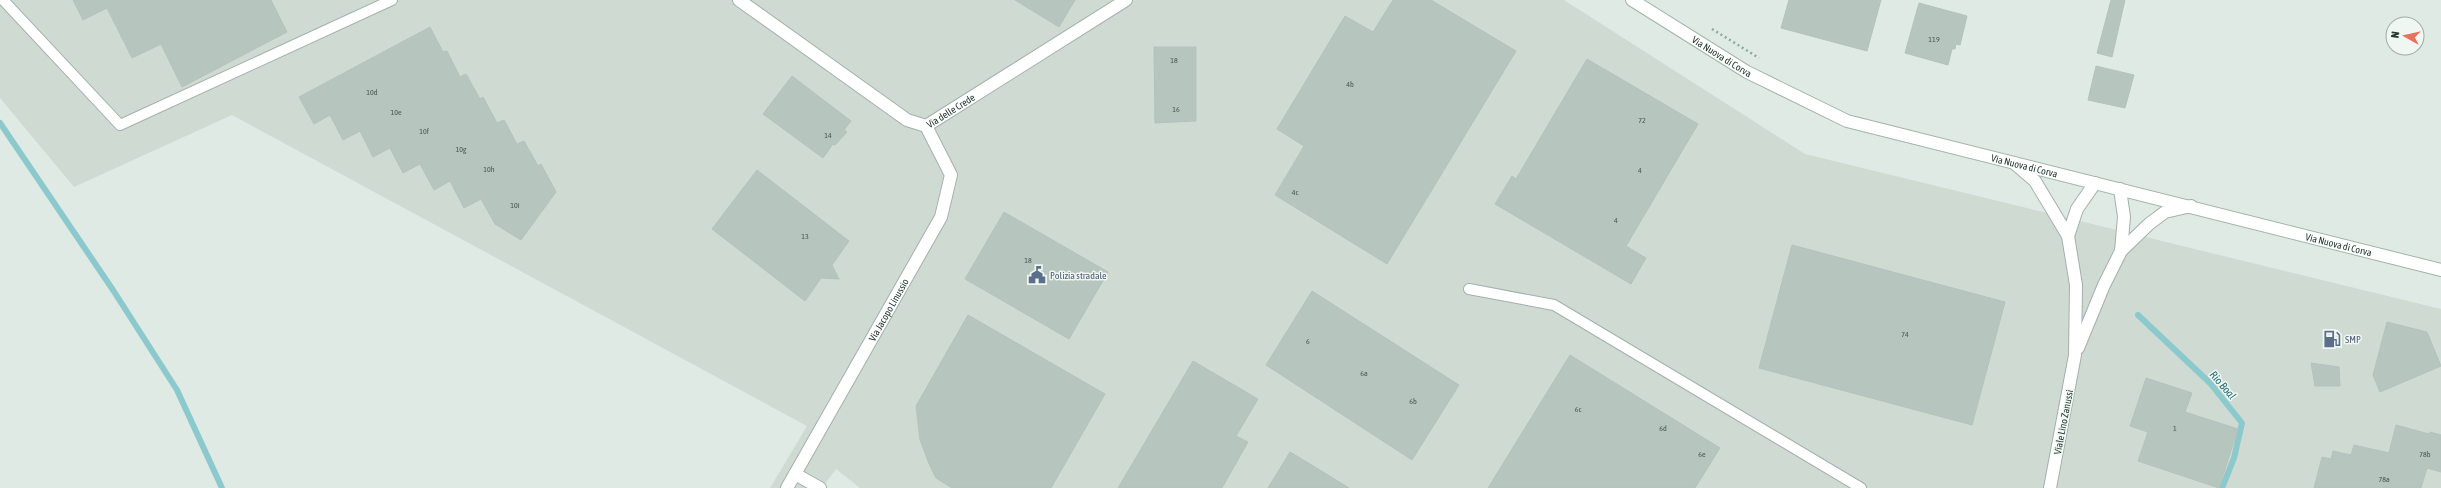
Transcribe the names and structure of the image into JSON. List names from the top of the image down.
{
  "streets": {
    "street": [
      "Via Nuova di Corva",
      "Via delle Crede",
      "Via Jacopo Linussio",
      "Viale Lino Zanussi"
    ]
  },
  "crossings": [
    ["Via Nuova di Corva", "Viale Lino Zanussi"],
    ["Via delle Crede", "Via Jacopo Linussio"]
  ],
  "water": ["Rio Boal"],
  "places": {
    "public building": ["Polizia stradale"],
    "fuel station": ["SMP"]
  },
  "house_numbers": [
    "119",
    "18",
    "4b",
    "10d",
    "16",
    "10e",
    "72",
    "10f",
    "14",
    "10g",
    "10h",
    "4",
    "4c",
    "10i",
    "4",
    "13",
    "18",
    "74",
    "6",
    "6a",
    "6b",
    "6c",
    "6d",
    "1",
    "6e",
    "78b",
    "78a"
  ],
  "north": "left"
}
